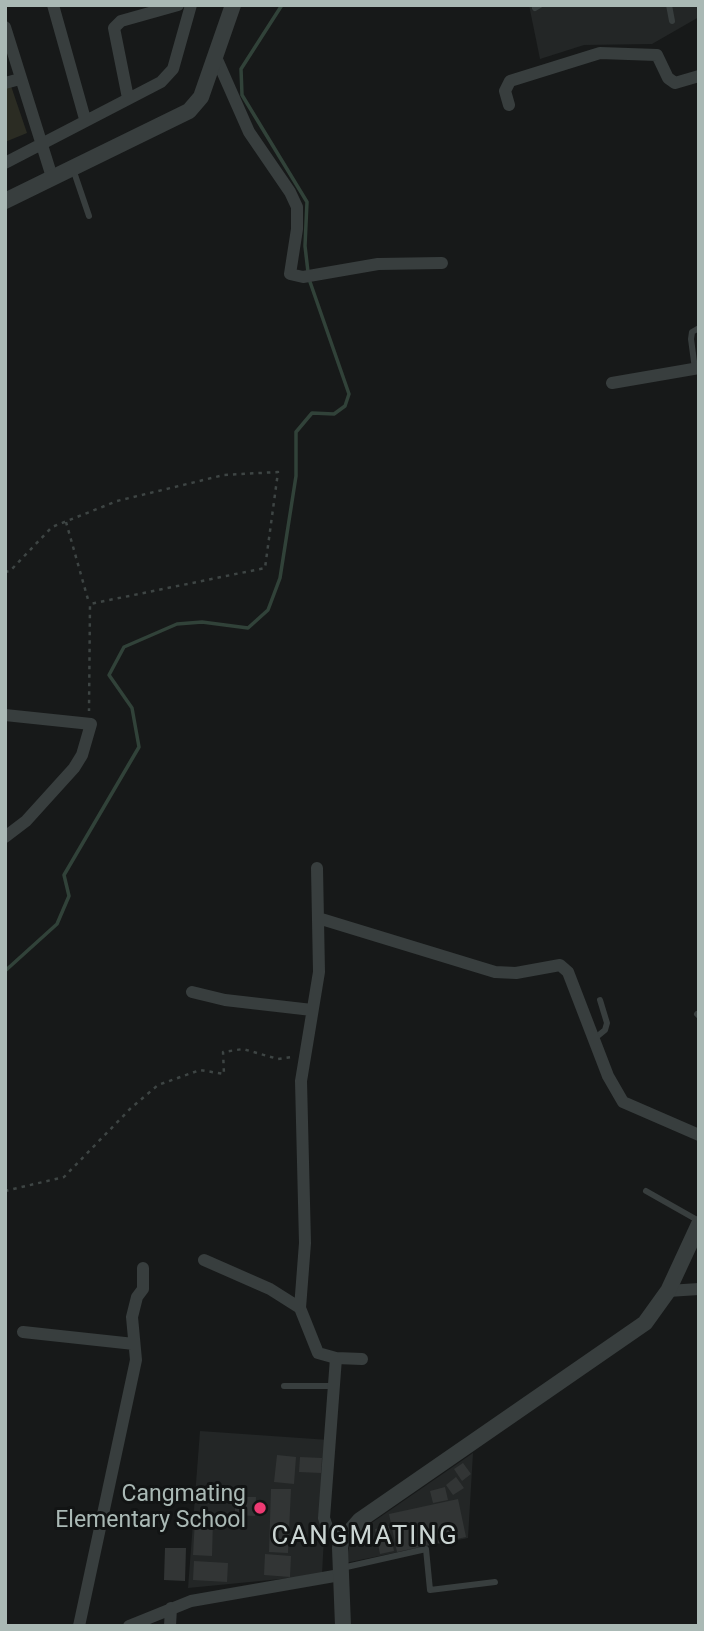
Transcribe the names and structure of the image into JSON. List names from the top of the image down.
{
  "districts": ["CANGMATING"],
  "places": ["Cangmating Elementary School"]
}
